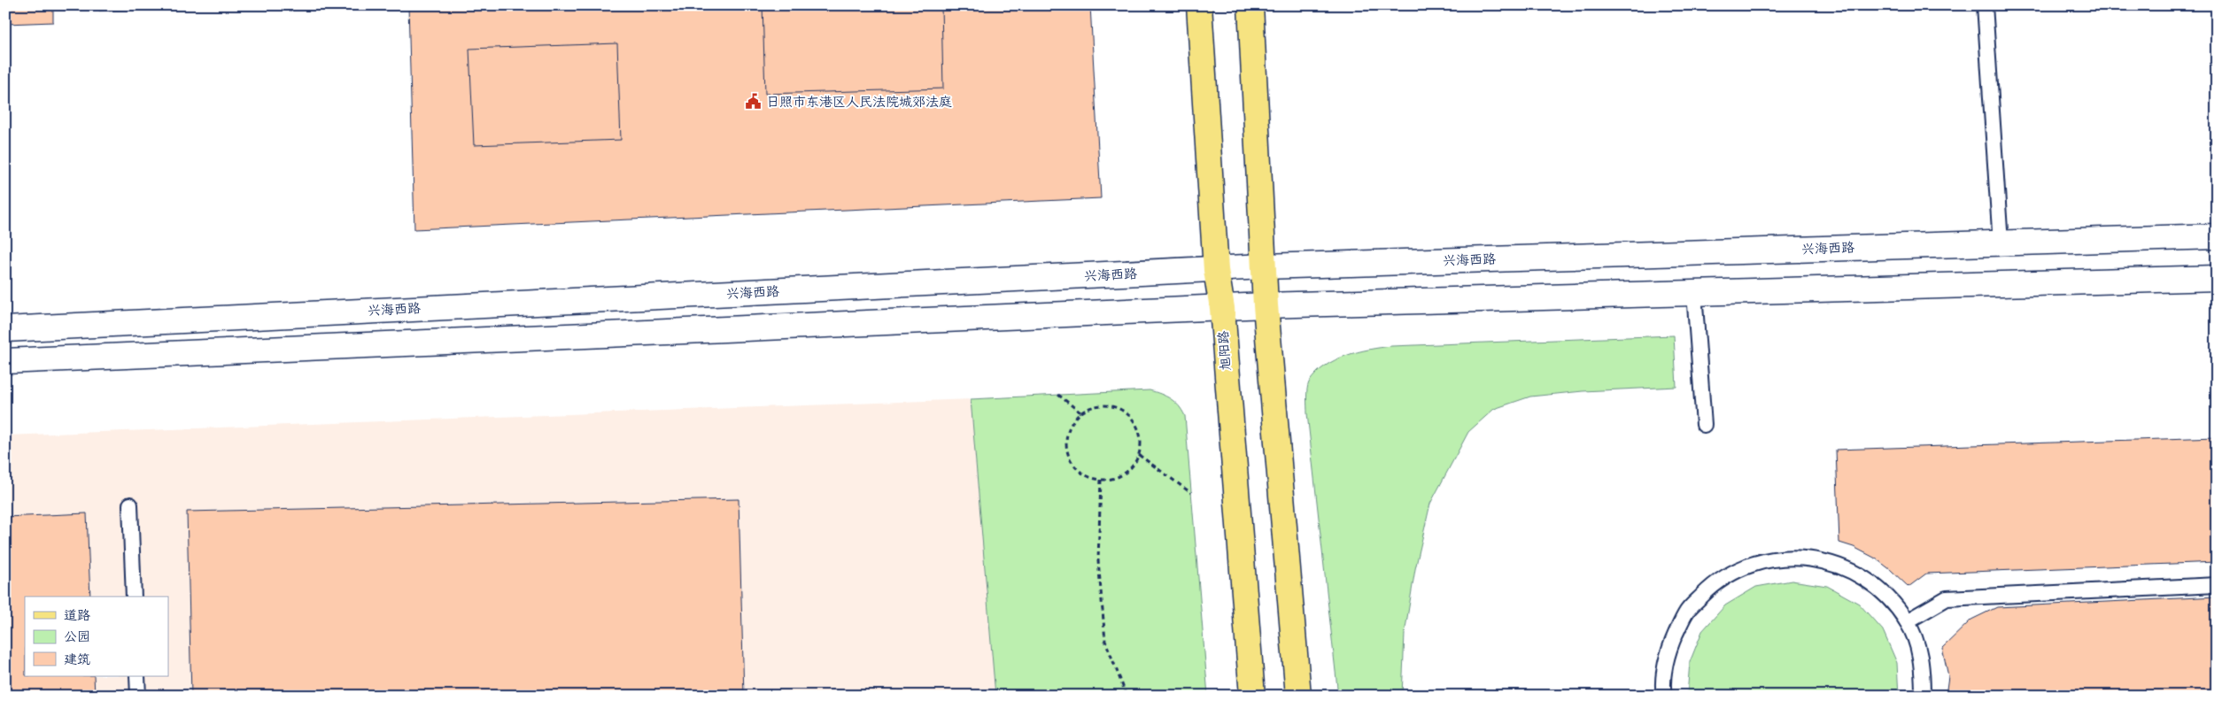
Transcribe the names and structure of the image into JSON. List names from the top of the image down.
{
  "streets": {
    "main road": ["兴海西路", "旭阳路"]
  },
  "crossings": [
    ["兴海西路", "旭阳路"]
  ],
  "places": {
    "public building": ["日照市东港区人民法院城郊法庭"]
  },
  "legend": ["道路", "公园", "建筑"]
}
